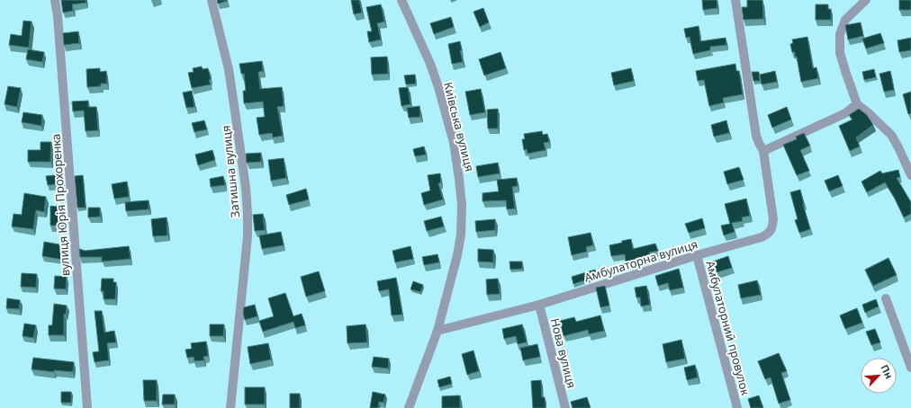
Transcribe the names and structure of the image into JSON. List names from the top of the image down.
{
  "streets": {
    "street": [
      "Київська вулиця",
      "Затишна вулиця",
      "вулиця Юрія Прохоренка",
      "Амбулаторна вулиця",
      "Амбулаторний провулок",
      "Нова вулиця"
    ]
  },
  "crossings": [
    ["Київська вулиця", "Амбулаторна вулиця"],
    ["Амбулаторна вулиця", "Амбулаторний провулок"],
    ["Амбулаторна вулиця", "Нова вулиця"]
  ],
  "north": "top right"
}
